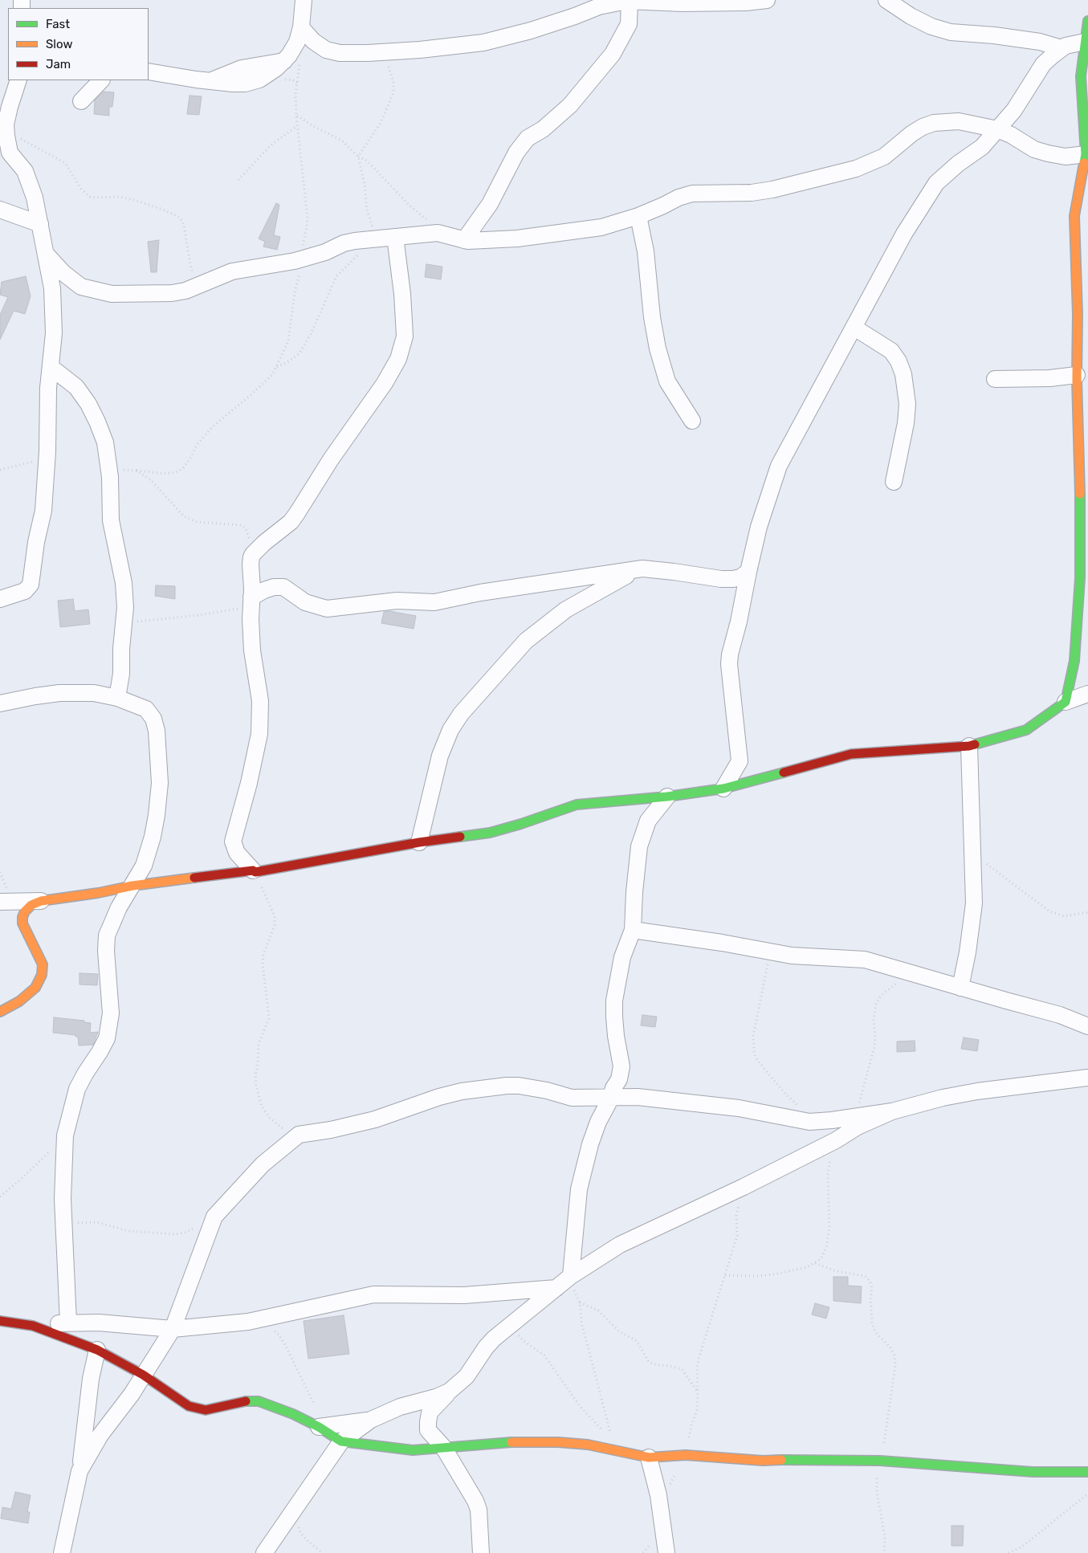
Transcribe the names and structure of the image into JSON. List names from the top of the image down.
{
  "legend": ["Fast", "Slow", "Jam"]
}
